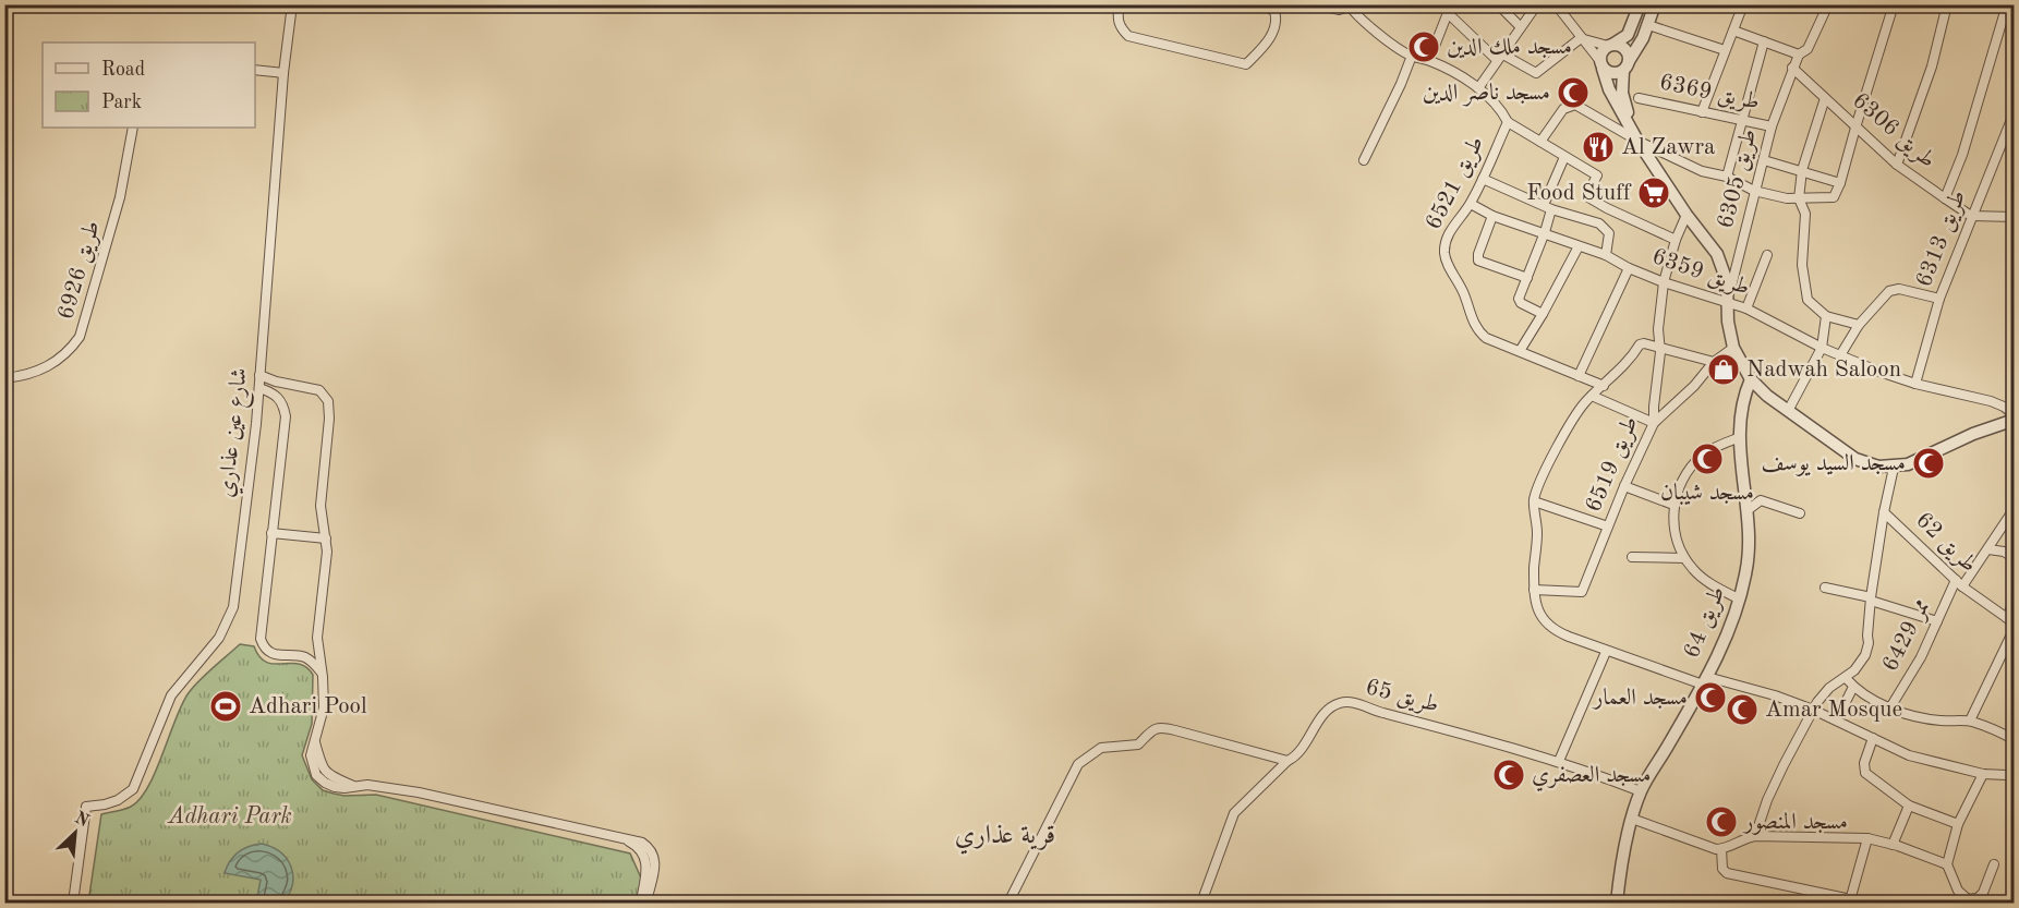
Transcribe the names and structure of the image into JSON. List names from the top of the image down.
{
  "streets": {
    "street": [
      "طريق 6369",
      "طريق 6306",
      "طريق 6305",
      "طريق 6521",
      "طريق 6313",
      "طريق 6926",
      "طريق 6359",
      "شارع عين عذاري",
      "طريق 6519",
      "طريق 62",
      "طريق 64",
      "ممر 6429",
      "طريق 65"
    ]
  },
  "crossings": [
    ["طريق 6369", "طريق 6305"],
    ["طريق 6306", "طريق 6305"],
    ["طريق 6306", "طريق 6313"],
    ["طريق 6305", "طريق 6359"],
    ["طريق 6521", "طريق 6359"],
    ["طريق 6313", "طريق 6359"],
    ["طريق 6359", "طريق 6519"],
    ["طريق 62", "ممر 6429"],
    ["طريق 64", "طريق 65"]
  ],
  "districts": ["قرية عذاري"],
  "parks": ["Adhari Park"],
  "places": {
    "mosque": [
      "مسجد ملك الدين",
      "مسجد ناصر الدين",
      "مسجد شيبان",
      "مسجد السيد يوسف",
      "مسجد العمار",
      "Amar Mosque",
      "مسجد العصفري",
      "مسجد المنصور"
    ],
    "restaurant": ["Al Zawra"],
    "supermarket": ["Food Stuff"],
    "shop": ["Nadwah Saloon"],
    "sports": ["Adhari Pool"]
  },
  "legend": ["Road", "Park"],
  "north": "top right"
}
